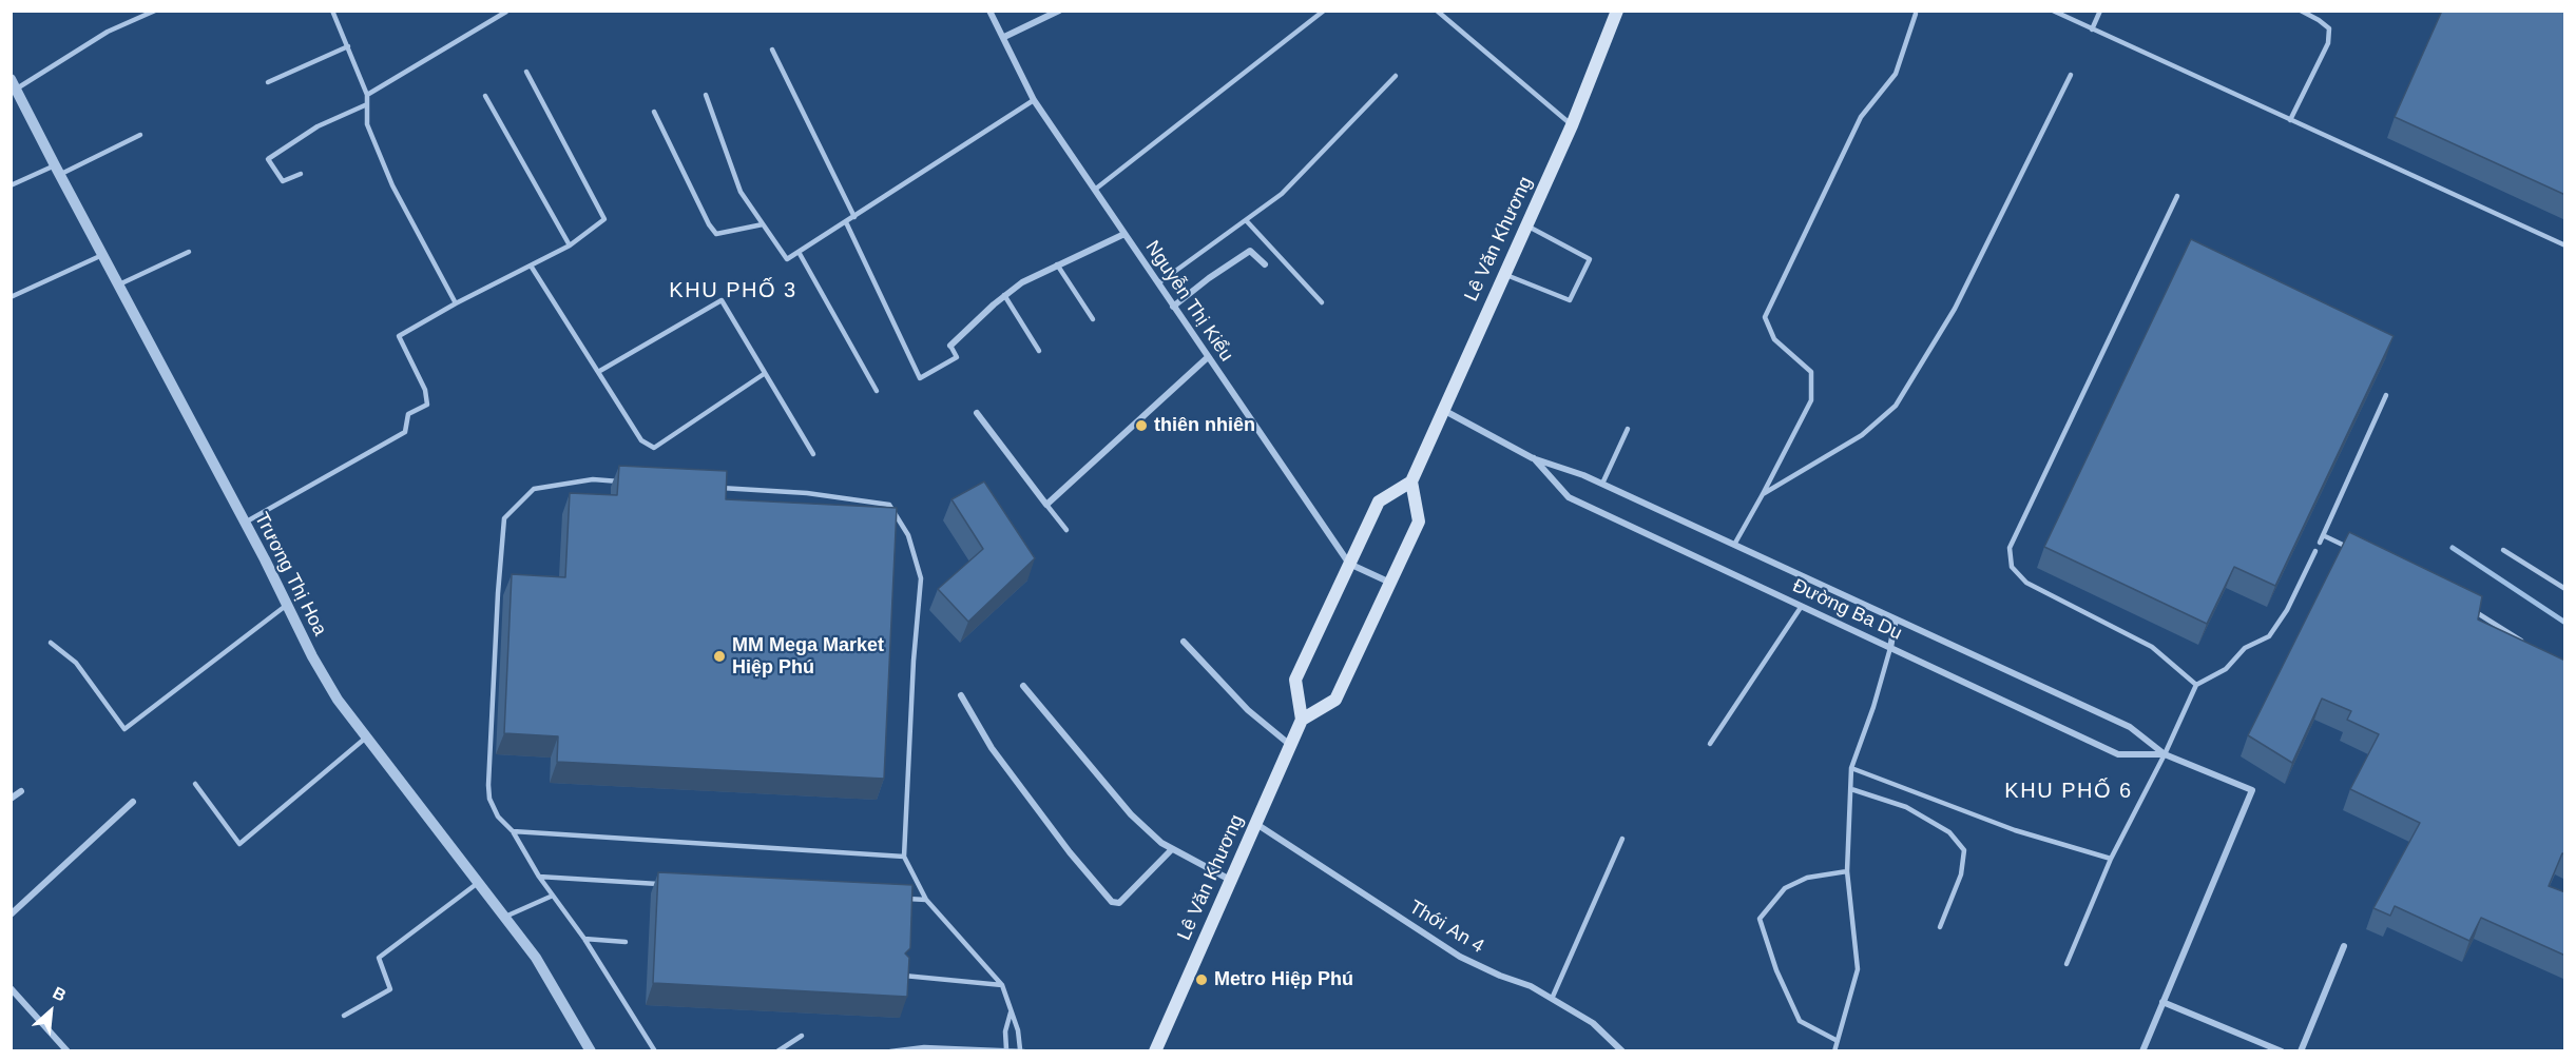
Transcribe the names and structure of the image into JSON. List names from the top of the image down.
{
  "streets": {
    "main road": ["Lê Văn Khương"],
    "street": [
      "Nguyễn Thị Kiểu",
      "Trương Thị Hoa",
      "Đường Ba Du",
      "Thới An 4"
    ]
  },
  "crossings": [
    ["Lê Văn Khương", "Đường Ba Du"],
    ["Lê Văn Khương", "Thới An 4"]
  ],
  "districts": ["KHU PHỐ 3", "KHU PHỐ 6"],
  "places": ["thiên nhiên", "MM Mega Market Hiệp Phú", "Metro Hiệp Phú"],
  "north": "top right"
}
